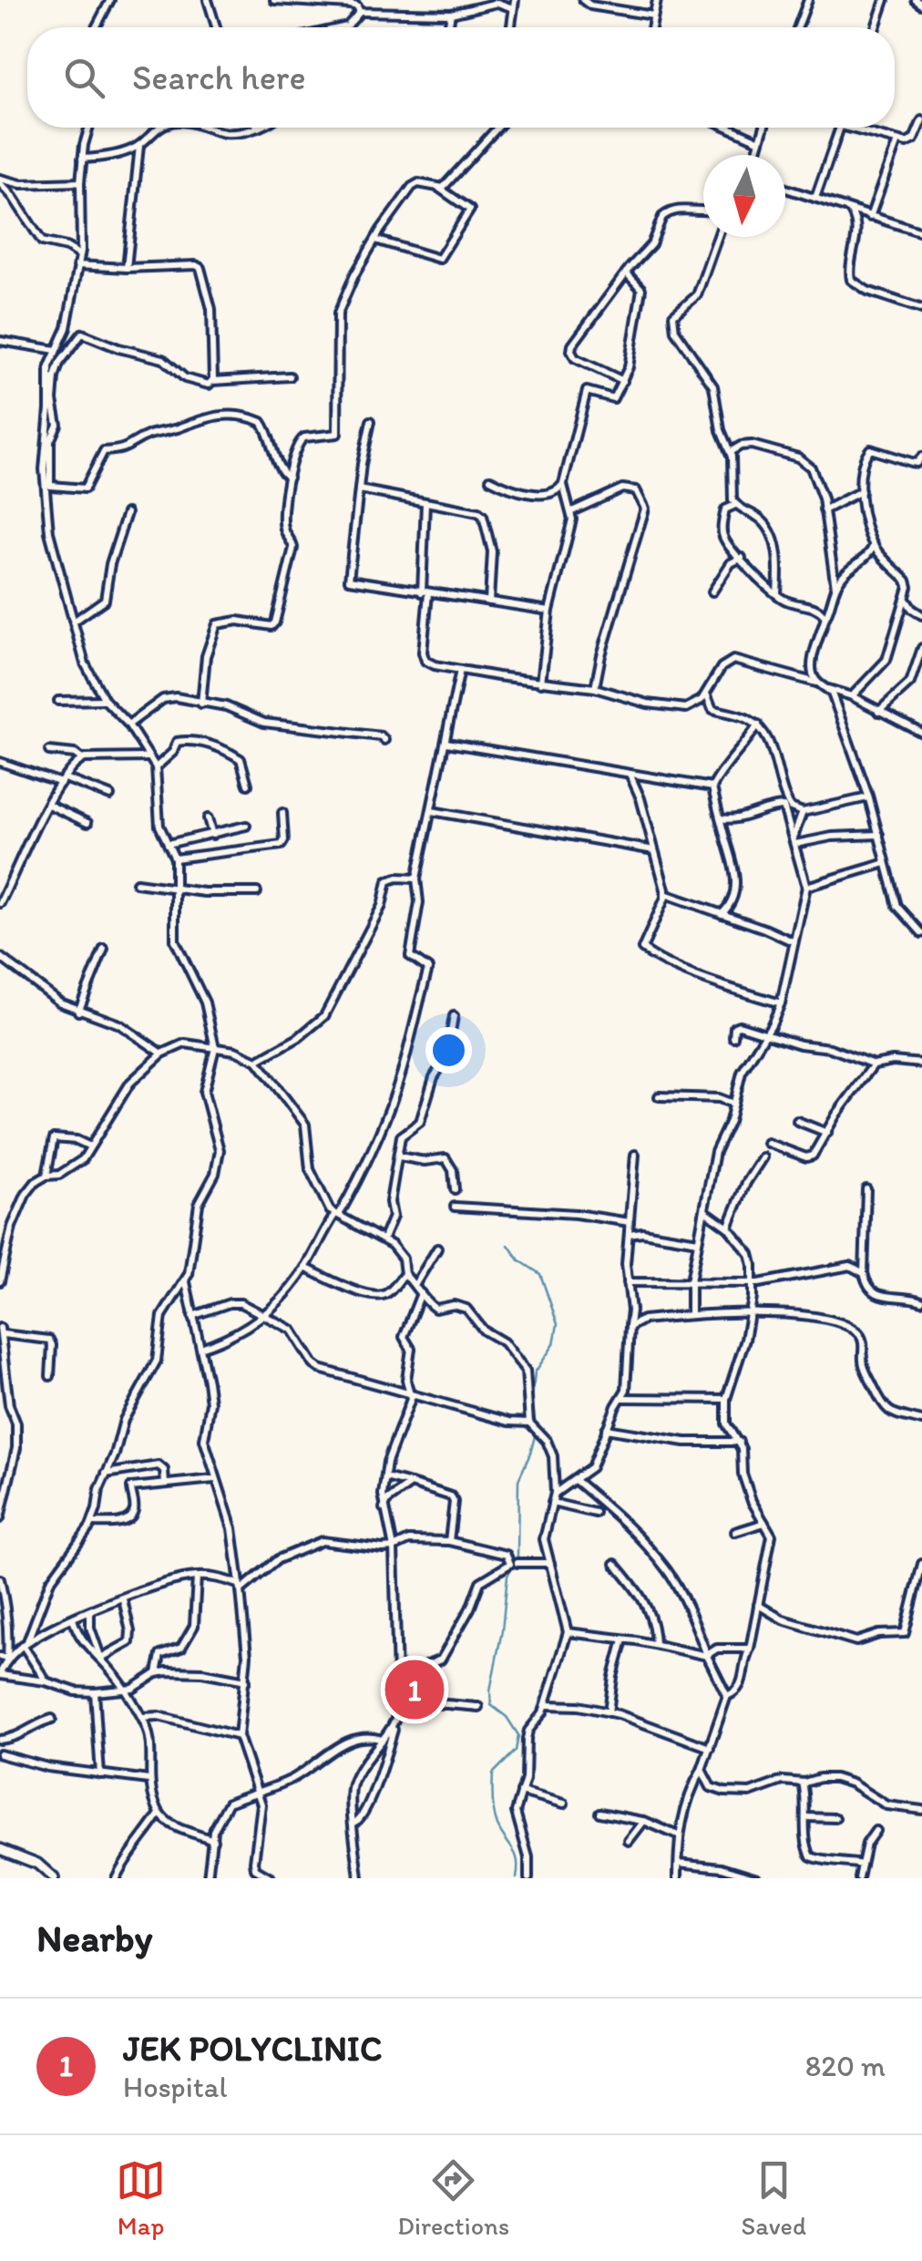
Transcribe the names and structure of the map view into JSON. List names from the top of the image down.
{
  "north": "bottom",
  "page": {
    "search": "Search here",
    "pins": "1",
    "heading": "Nearby",
    "list": [
      {
        "mark": "1",
        "name": "JEK POLYCLINIC",
        "note": "Hospital",
        "value": "820 m"
      }
    ],
    "nav": ["Map", "Directions", "Saved"]
  }
}
